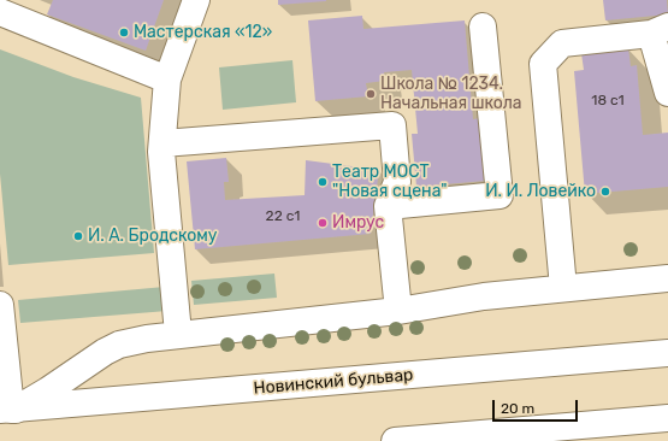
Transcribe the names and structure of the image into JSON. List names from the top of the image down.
{
  "streets": {
    "main road": ["Новинский бульвар"]
  },
  "places": [
    "Мастерская «12»",
    "Школа № 1234. Начальная школа",
    "Театр МОСТ \"Новая сцена\"",
    "И. И. Ловейко",
    "Имрус",
    "И. А. Бродскому"
  ],
  "house_numbers": ["18 с1", "22 с1"],
  "scale_bar": "20 m"
}
